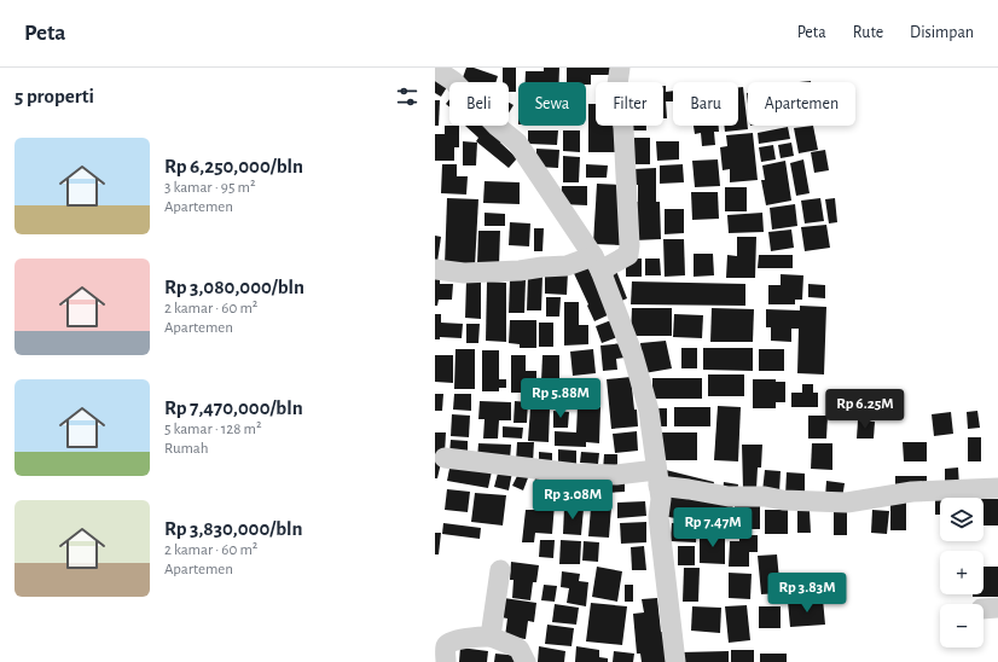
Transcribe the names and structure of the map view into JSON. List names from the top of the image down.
{
  "page": {
    "header": "Peta",
    "nav": ["Peta", "Rute", "Disimpan"],
    "heading": "5 properti",
    "chip": [
      "Beli",
      "Sewa",
      "Filter",
      "Baru",
      "Apartemen"
    ],
    "list": [
      {
        "name": "Rp 6,250,000/bln",
        "note": "3 kamar · 95 m² · Apartemen"
      },
      {
        "name": "Rp 3,080,000/bln",
        "note": "2 kamar · 60 m² · Apartemen"
      },
      {
        "name": "Rp 7,470,000/bln",
        "note": "5 kamar · 128 m² · Rumah"
      },
      {
        "name": "Rp 3,830,000/bln",
        "note": "2 kamar · 60 m² · Apartemen"
      }
    ],
    "price": [
      "Rp 5.88M",
      "Rp 6.25M",
      "Rp 3.08M",
      "Rp 7.47M",
      "Rp 3.83M"
    ],
    "map_buttons": ["+", "−"]
  }
}
